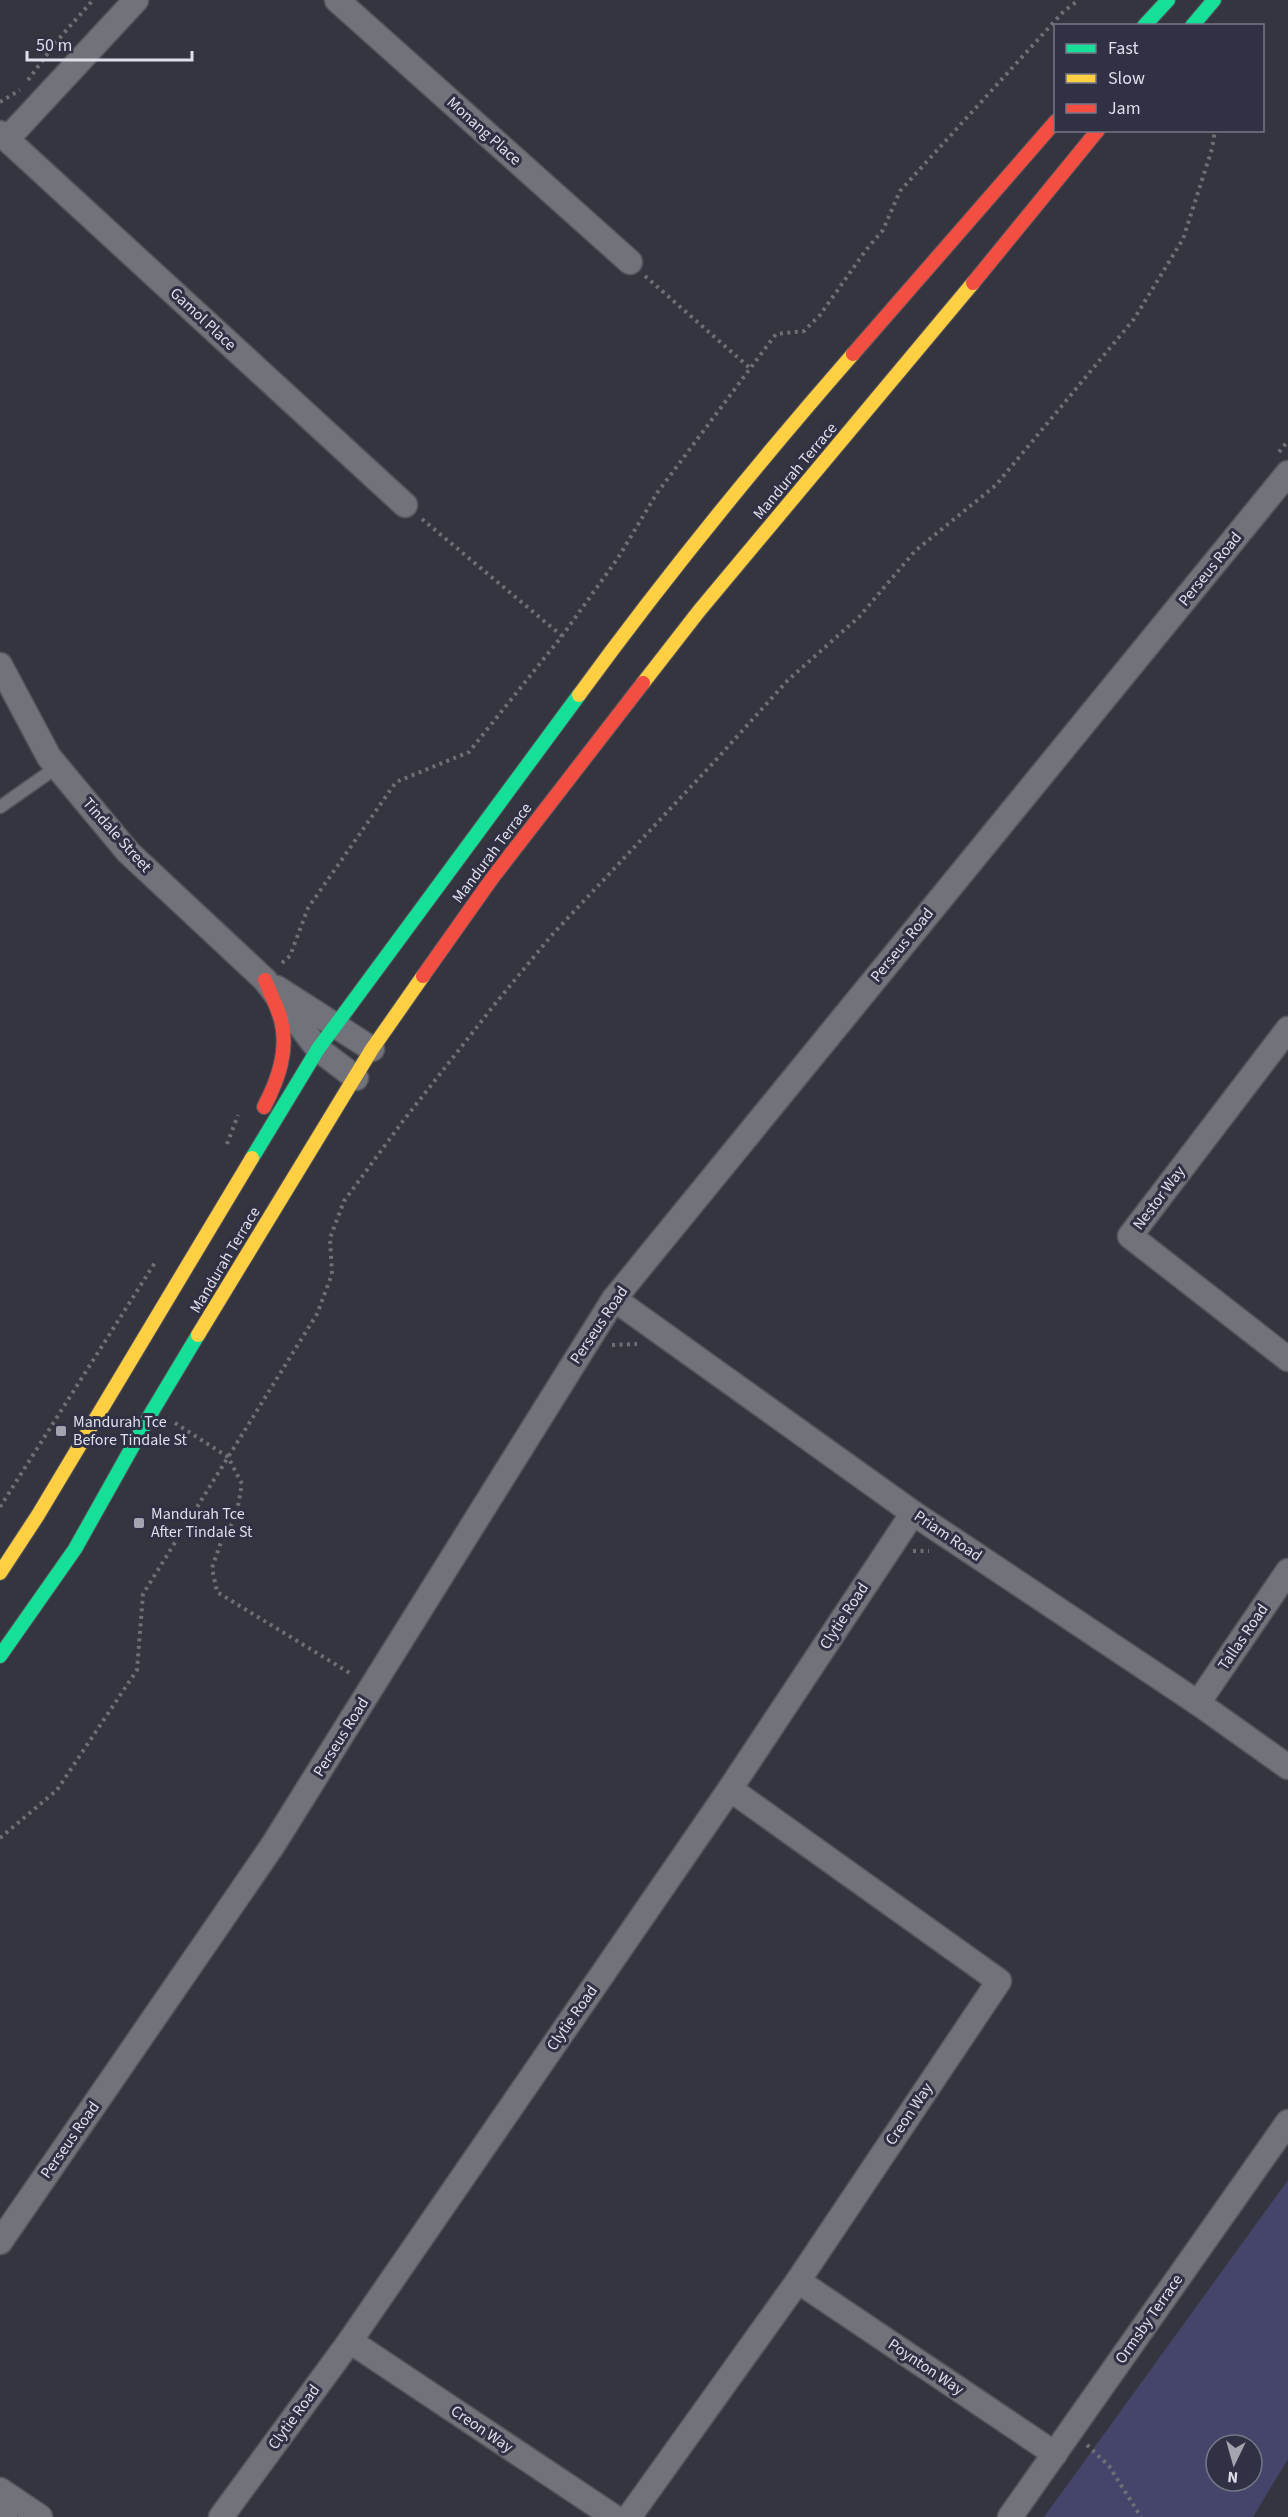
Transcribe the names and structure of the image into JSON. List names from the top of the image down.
{
  "streets": {
    "main road": ["Mandurah Terrace"],
    "street": [
      "Monang Place",
      "Gamol Place",
      "Perseus Road",
      "Tindale Street",
      "Nestor Way",
      "Priam Road",
      "Clytie Road",
      "Tallas Road",
      "Creon Way",
      "Ormsby Terrace",
      "Poynton Way"
    ]
  },
  "crossings": [
    ["Mandurah Terrace", "Tindale Street"],
    ["Perseus Road", "Priam Road"],
    ["Priam Road", "Clytie Road"],
    ["Priam Road", "Tallas Road"],
    ["Clytie Road", "Creon Way"],
    ["Creon Way", "Poynton Way"],
    ["Ormsby Terrace", "Poynton Way"]
  ],
  "places": {
    "transit": ["Mandurah Tce Before Tindale St", "Mandurah Tce After Tindale St"]
  },
  "legend": ["Fast", "Slow", "Jam"],
  "scale_bar": "50 m",
  "north": "bottom"
}
